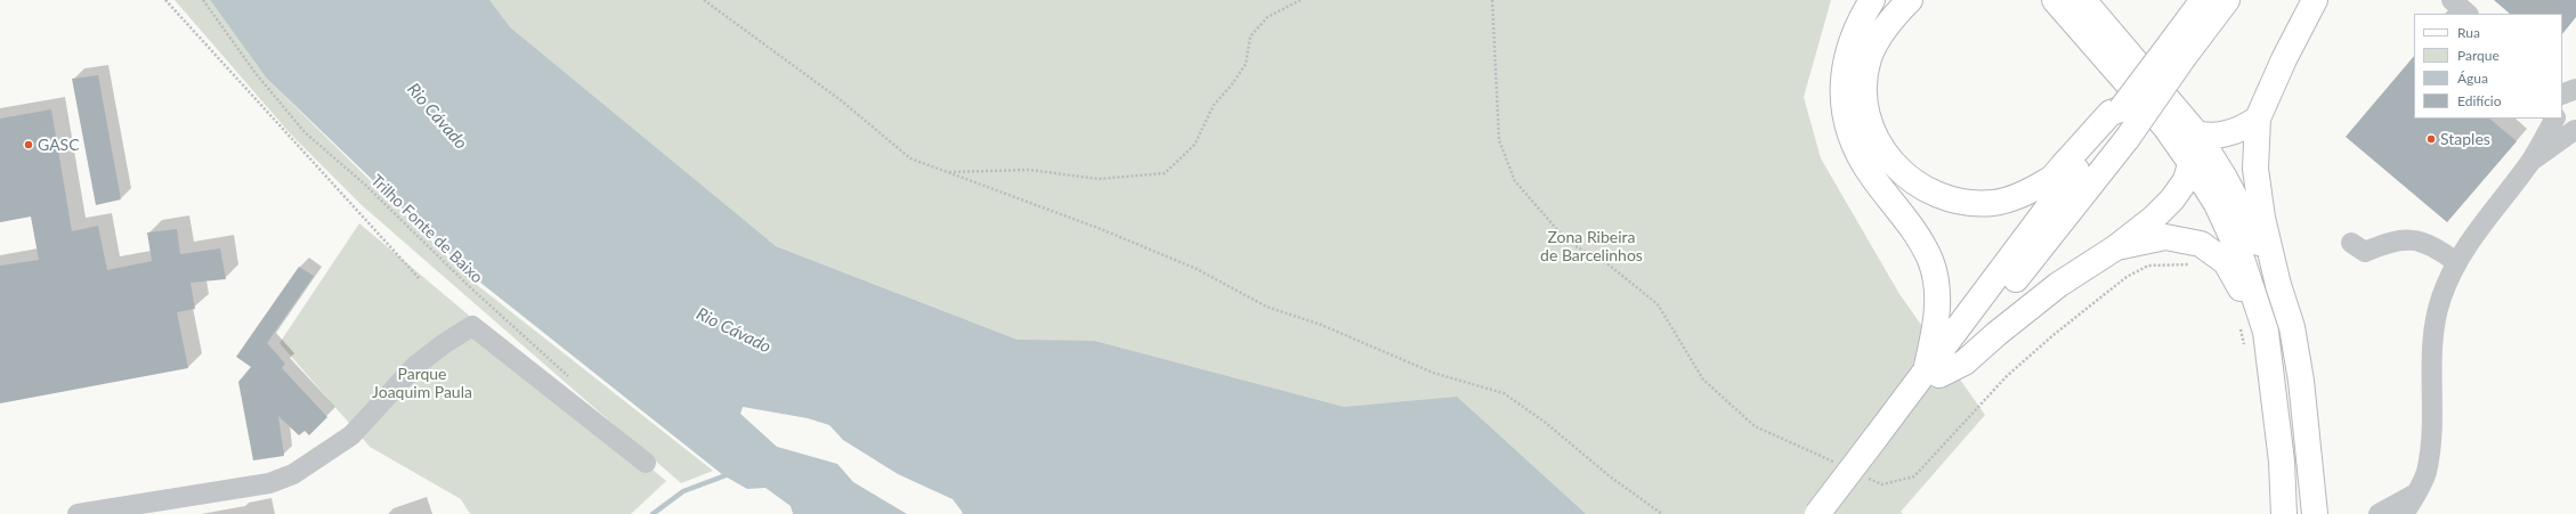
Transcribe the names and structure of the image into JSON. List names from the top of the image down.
{
  "streets": {
    "path": ["Trilho Fonte de Baixo"]
  },
  "water": ["Rio Cávado"],
  "parks": ["Zona Ribeira de Barcelinhos", "Parque Joaquim Paula"],
  "places": ["Staples", "GASC"],
  "legend": [
    "Rua",
    "Parque",
    "Água",
    "Edifício"
  ]
}
